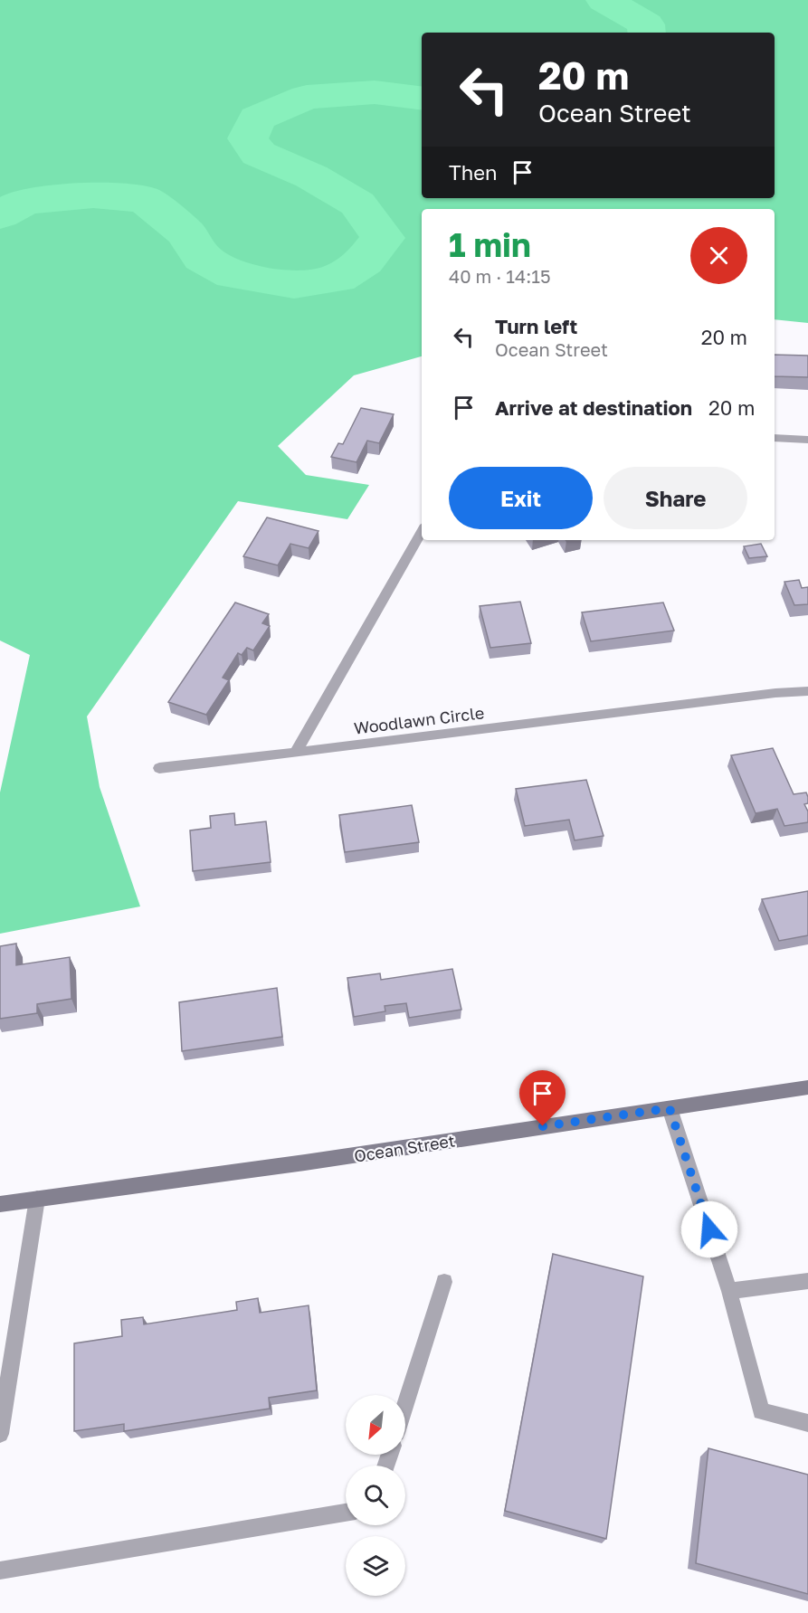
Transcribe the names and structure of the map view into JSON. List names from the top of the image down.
{
  "streets": {
    "main road": ["Ocean Street"],
    "street": ["Woodlawn Circle"]
  },
  "north": "bottom left",
  "page": {
    "turn": ["20 m", "Ocean Street"],
    "then": "Then",
    "heading": ["1 min", "40 m · 14:15"],
    "list": [
      {
        "name": "Turn left",
        "note": "Ocean Street",
        "value": "20 m"
      },
      {
        "name": "Arrive at destination",
        "value": "20 m"
      }
    ],
    "buttons": ["Exit", "Share"]
  }
}
